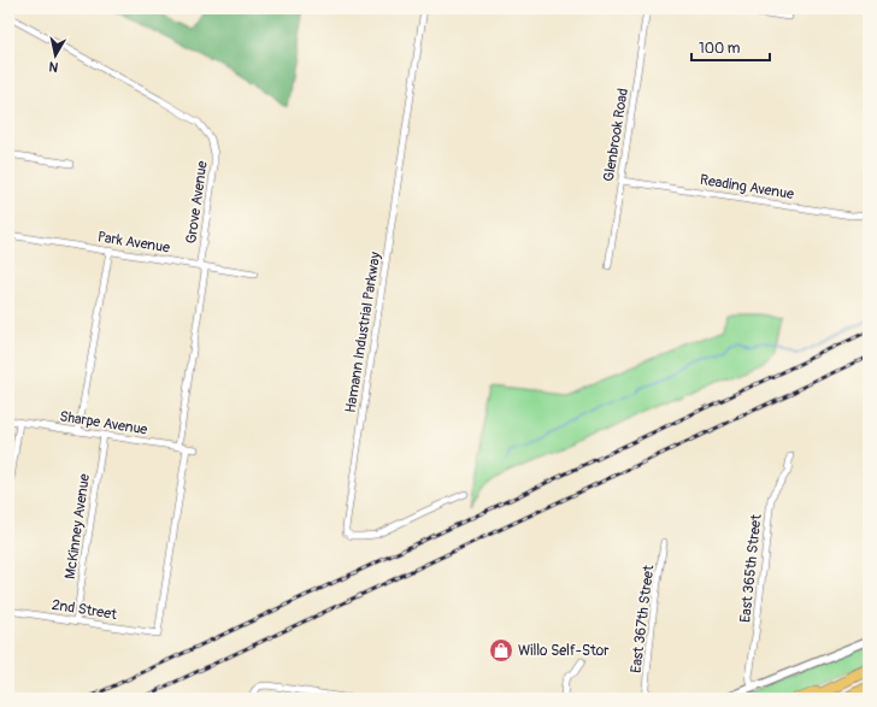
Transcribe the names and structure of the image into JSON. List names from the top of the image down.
{
  "streets": {
    "street": [
      "Glenbrook Road",
      "Reading Avenue",
      "Grove Avenue",
      "Park Avenue",
      "Hamann Industrial Parkway",
      "Sharpe Avenue",
      "McKinney Avenue",
      "East 365th Street",
      "2nd Street",
      "East 367th Street"
    ]
  },
  "crossings": [
    ["Glenbrook Road", "Reading Avenue"],
    ["Grove Avenue", "Park Avenue"],
    ["Grove Avenue", "Sharpe Avenue"],
    ["Sharpe Avenue", "McKinney Avenue"],
    ["Sharpe Avenue", "2nd Street"],
    ["McKinney Avenue", "2nd Street"]
  ],
  "places": {
    "shop": ["Willo Self-Stor"]
  },
  "scale_bar": "100 m",
  "north": "bottom"
}
